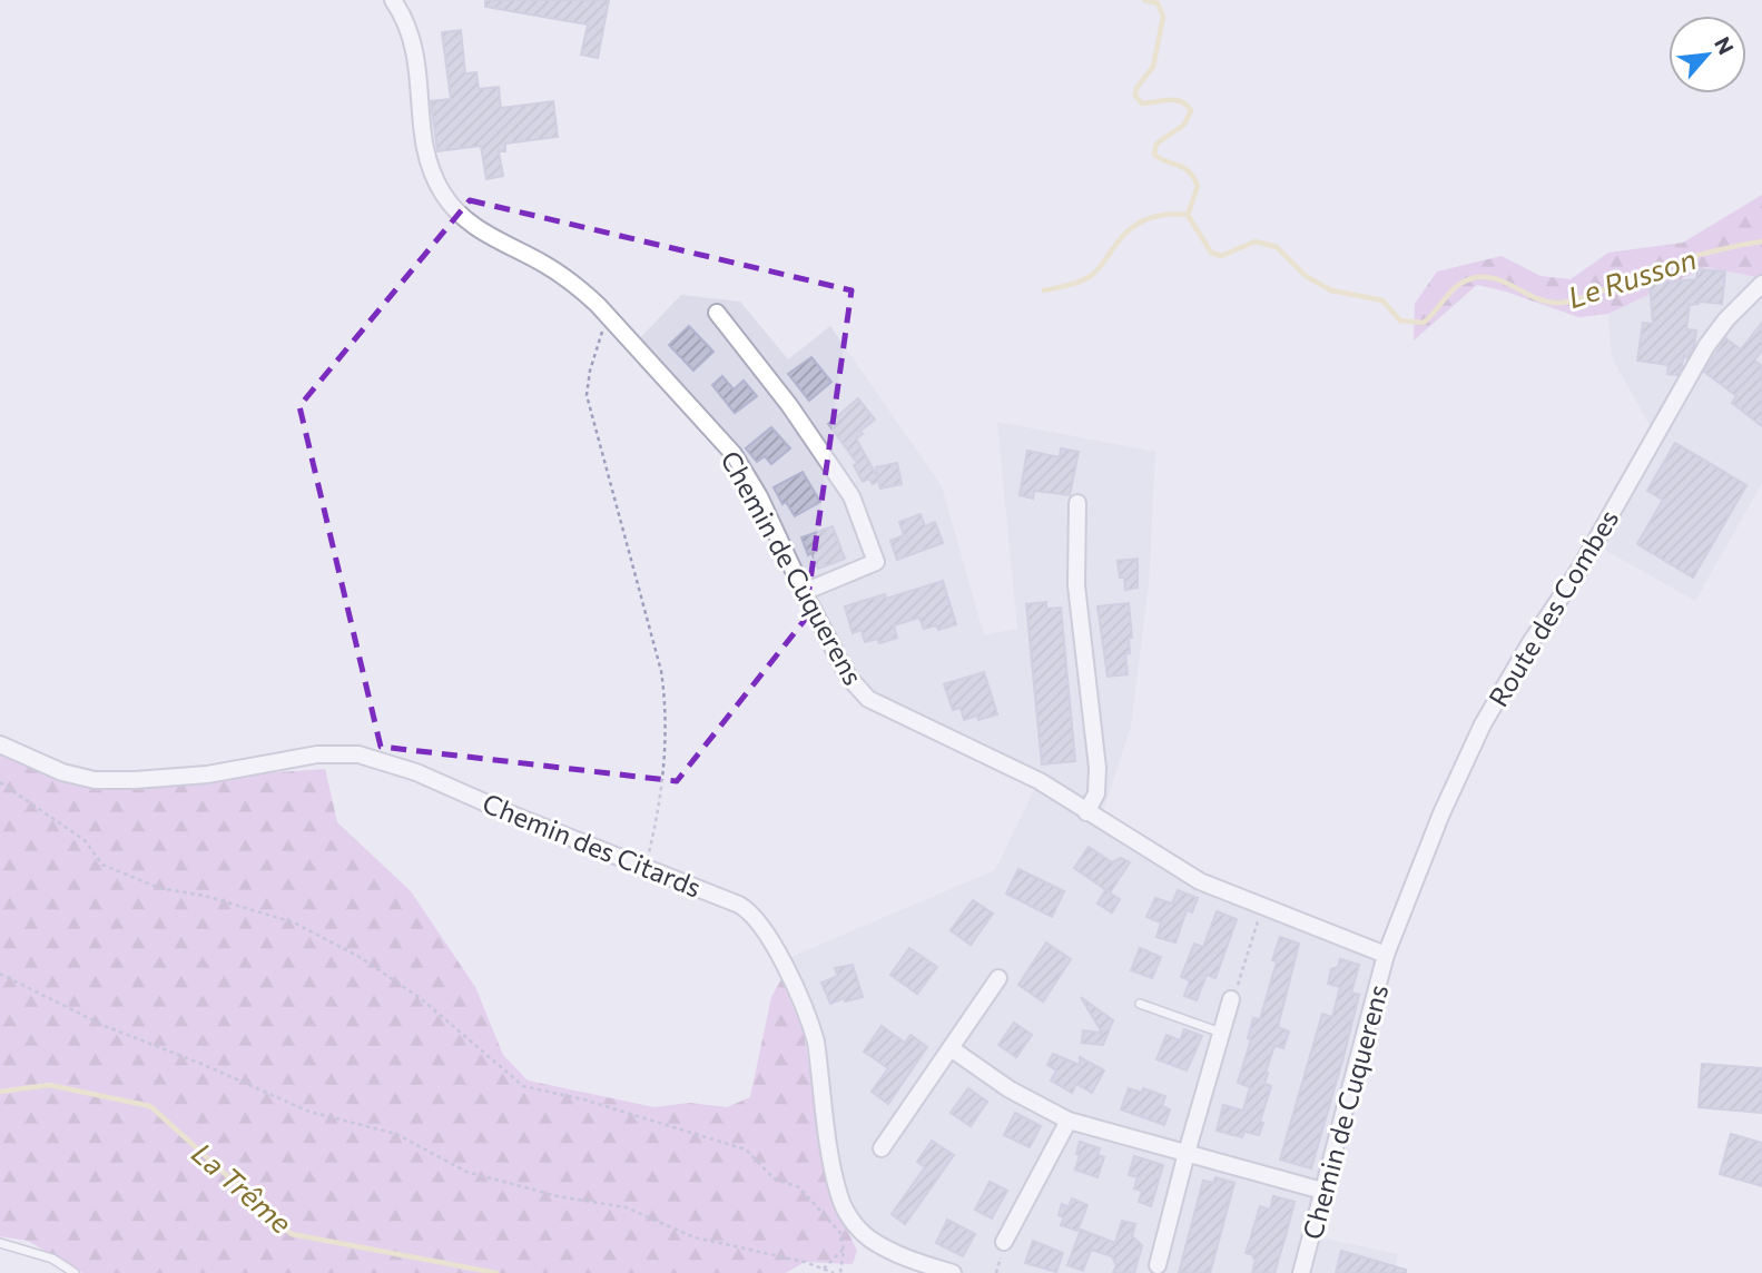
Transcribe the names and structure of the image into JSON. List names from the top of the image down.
{
  "streets": {
    "street": ["Chemin de Cuquerens", "Route des Combes", "Chemin des Citards"]
  },
  "crossings": [
    ["Chemin de Cuquerens", "Route des Combes"]
  ],
  "water": ["Le Russon", "La Trême"],
  "north": "top right"
}
